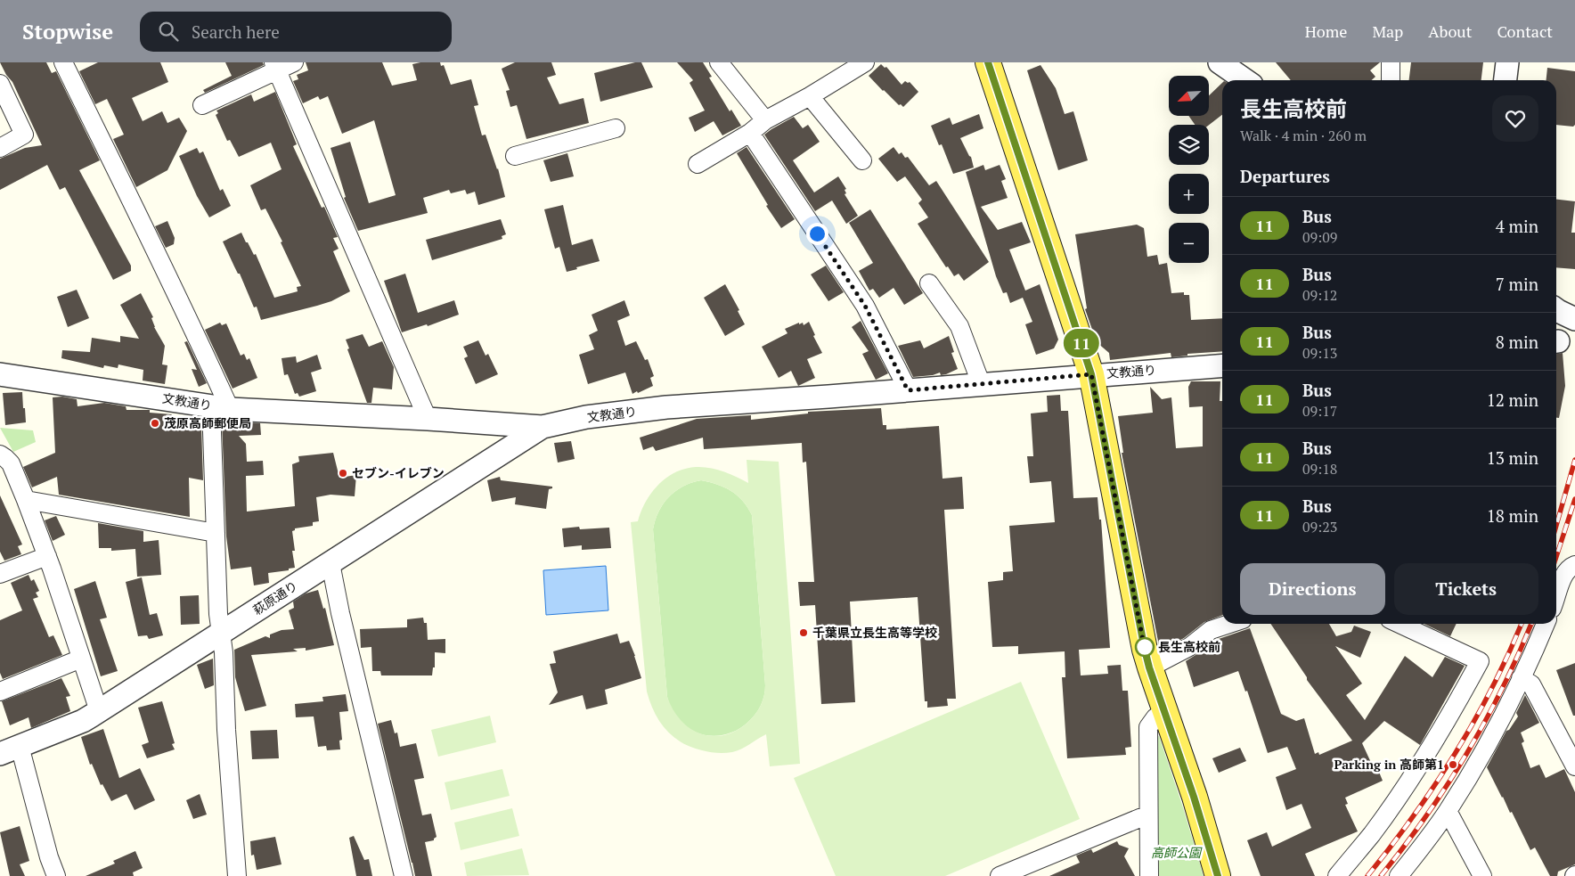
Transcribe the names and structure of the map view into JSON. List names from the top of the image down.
{
  "streets": {
    "street": ["文教通り", "萩原通り"]
  },
  "crossings": [
    ["文教通り", "萩原通り"]
  ],
  "parks": ["高師公園"],
  "places": [
    "茂原高師郵便局",
    "セブン-イレブン",
    "千葉県立長生高等学校",
    "長生高校前",
    "Parking in 高師第1"
  ],
  "lines": ["bus line 11"],
  "north": "bottom left",
  "page": {
    "header": "Stopwise",
    "search": "Search here",
    "nav": [
      "Home",
      "Map",
      "About",
      "Contact"
    ],
    "on_map": "11",
    "map_buttons": ["+", "−"],
    "heading": [
      ["長生高校前", "Walk · 4 min · 260 m"],
      "Departures"
    ],
    "list": [
      {
        "mark": "11",
        "name": "Bus",
        "note": "09:09",
        "value": "4 min"
      },
      {
        "mark": "11",
        "name": "Bus",
        "note": "09:12",
        "value": "7 min"
      },
      {
        "mark": "11",
        "name": "Bus",
        "note": "09:13",
        "value": "8 min"
      },
      {
        "mark": "11",
        "name": "Bus",
        "note": "09:17",
        "value": "12 min"
      },
      {
        "mark": "11",
        "name": "Bus",
        "note": "09:18",
        "value": "13 min"
      },
      {
        "mark": "11",
        "name": "Bus",
        "note": "09:23",
        "value": "18 min"
      }
    ],
    "buttons": ["Directions", "Tickets"]
  }
}
